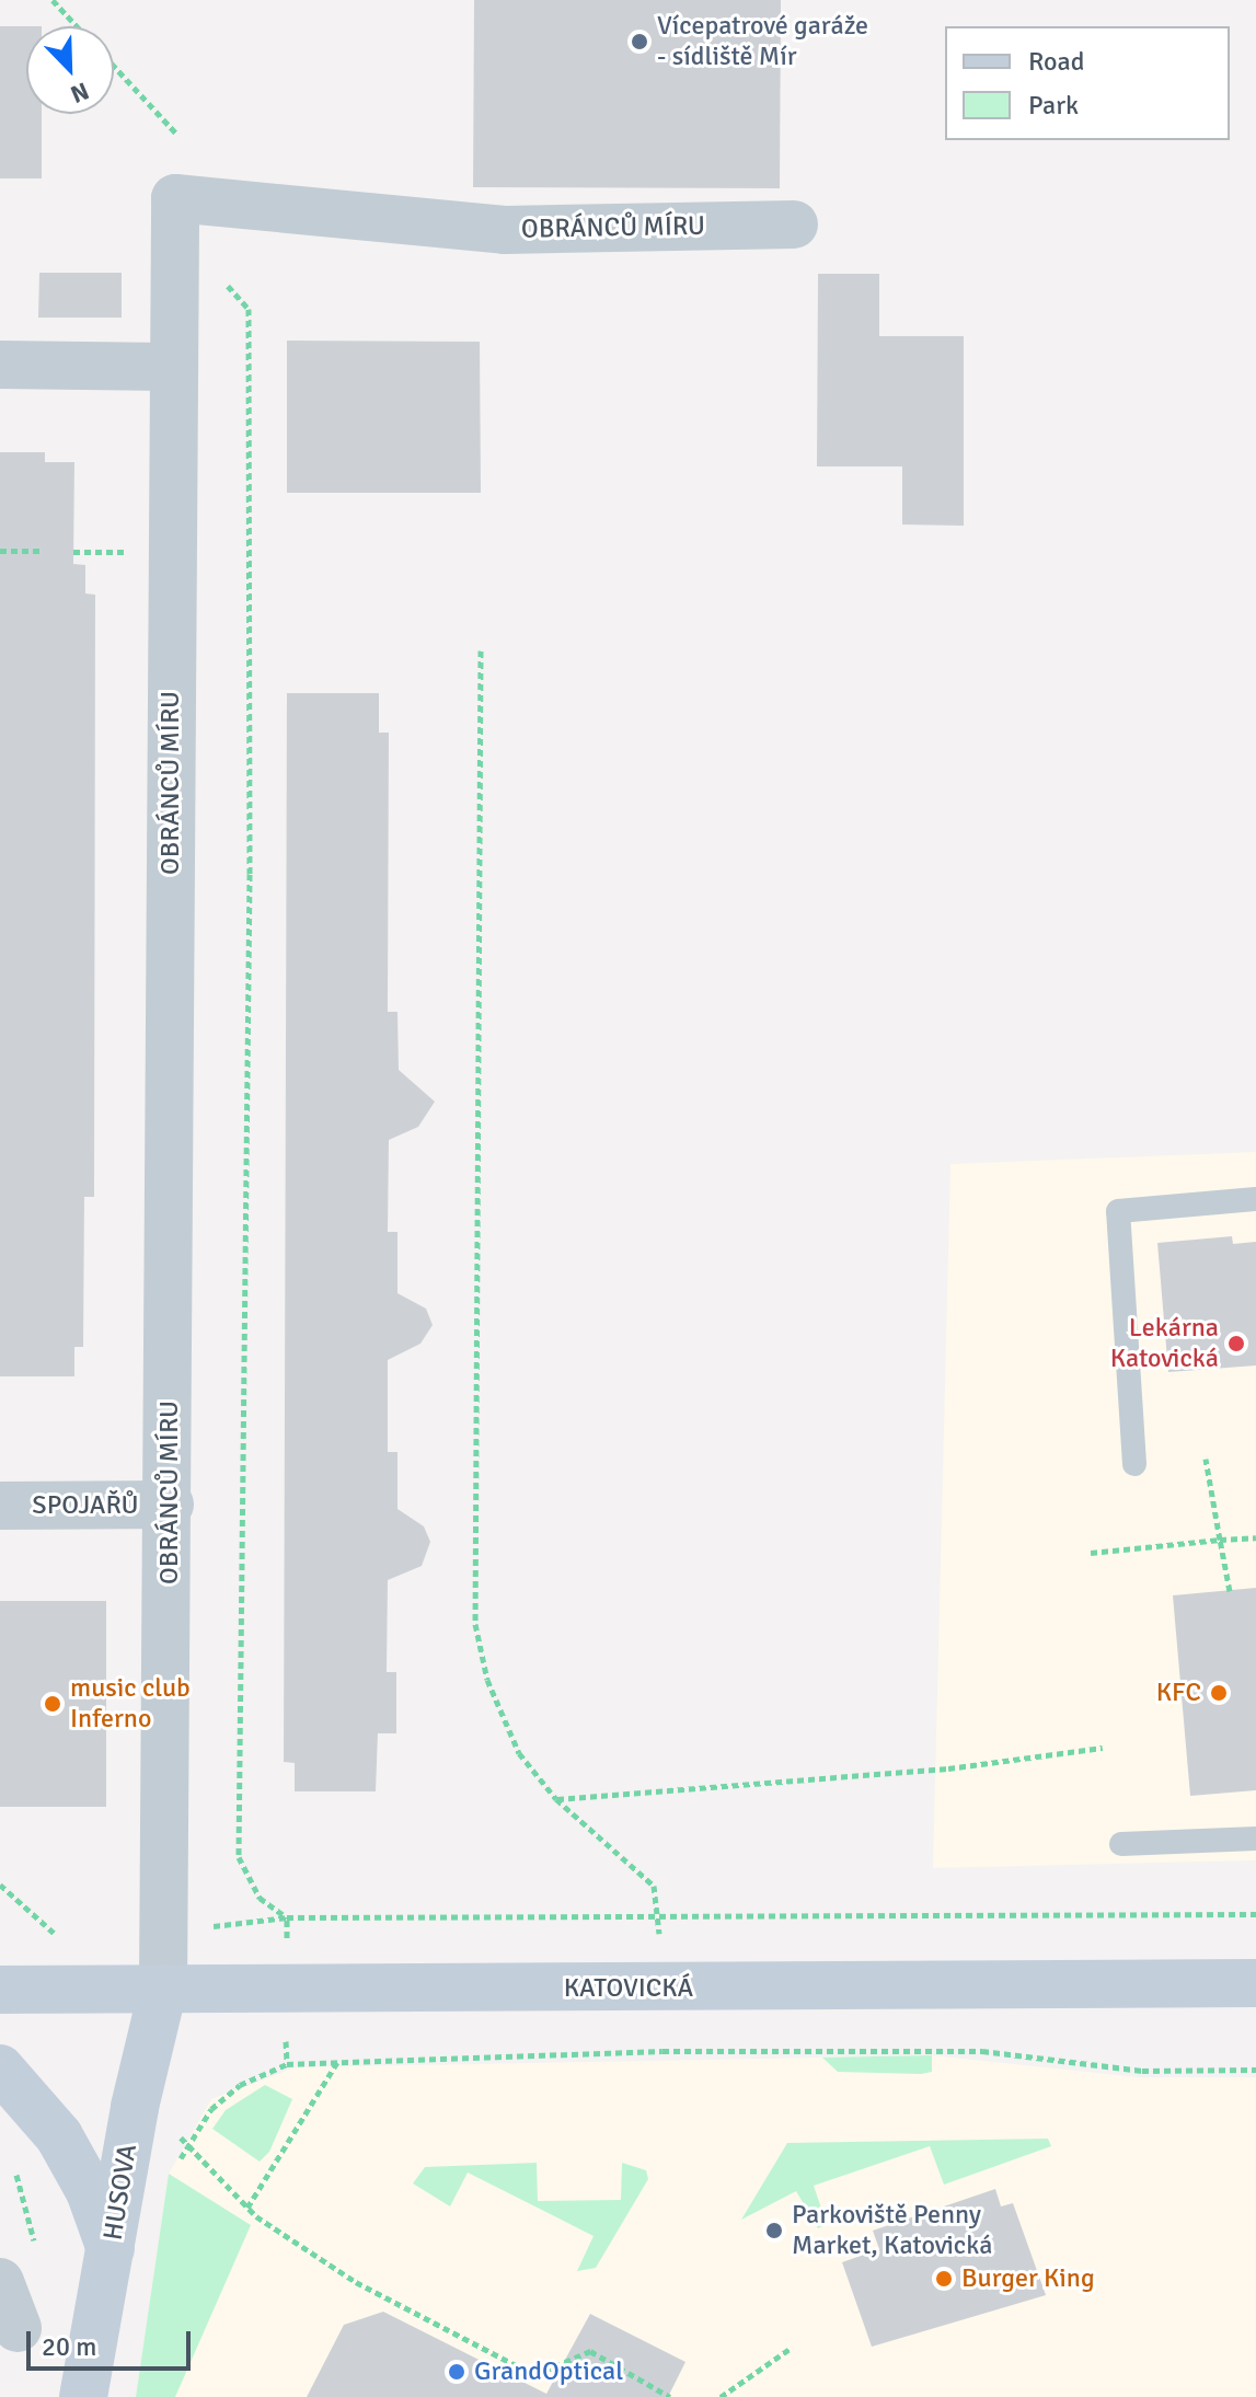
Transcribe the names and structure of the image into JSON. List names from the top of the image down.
{
  "streets": {
    "main road": ["KATOVICKÁ", "HUSOVA"],
    "street": ["OBRÁNCŮ MÍRU", "SPOJAŘŮ"]
  },
  "crossings": [
    ["OBRÁNCŮ MÍRU", "SPOJAŘŮ"],
    ["OBRÁNCŮ MÍRU", "KATOVICKÁ"],
    ["OBRÁNCŮ MÍRU", "HUSOVA"],
    ["KATOVICKÁ", "HUSOVA"]
  ],
  "places": [
    "Vícepatrové garáže - sídliště Mír",
    "Lekárna Katovická",
    "KFC",
    "music club Inferno",
    "Parkoviště Penny Market, Katovická",
    "Burger King",
    "GrandOptical"
  ],
  "legend": ["Road", "Park"],
  "scale_bar": "20 m",
  "north": "bottom right"
}
